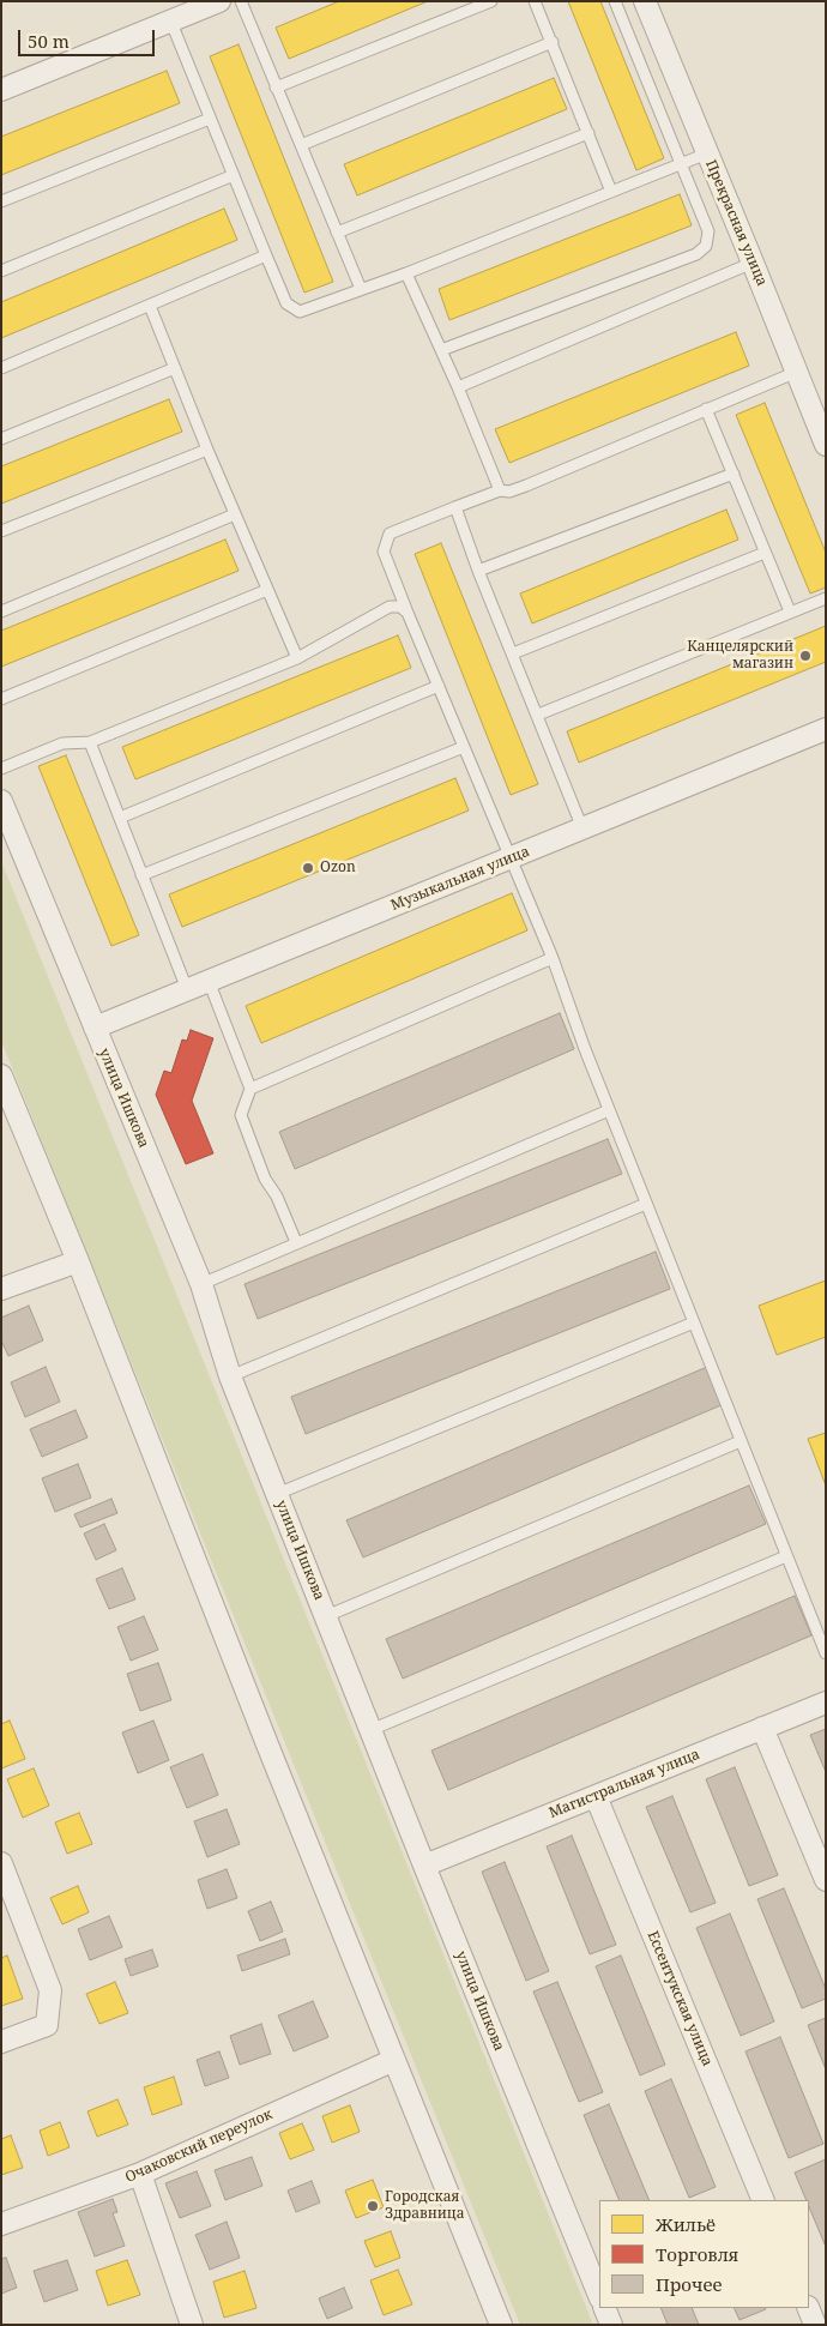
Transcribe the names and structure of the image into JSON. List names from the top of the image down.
{
  "streets": {
    "street": [
      "Прекрасная улица",
      "Музыкальная улица",
      "улица Ишкова",
      "Магистральная улица",
      "Ессентукская улица",
      "Очаковский переулок"
    ]
  },
  "crossings": [
    ["Музыкальная улица", "улица Ишкова"],
    ["улица Ишкова", "Магистральная улица"],
    ["Магистральная улица", "Ессентукская улица"]
  ],
  "places": ["Канцелярский магазин", "Ozon", "Городская Здравница"],
  "legend": ["Жильё", "Торговля", "Прочее"],
  "scale_bar": "50 m"
}
